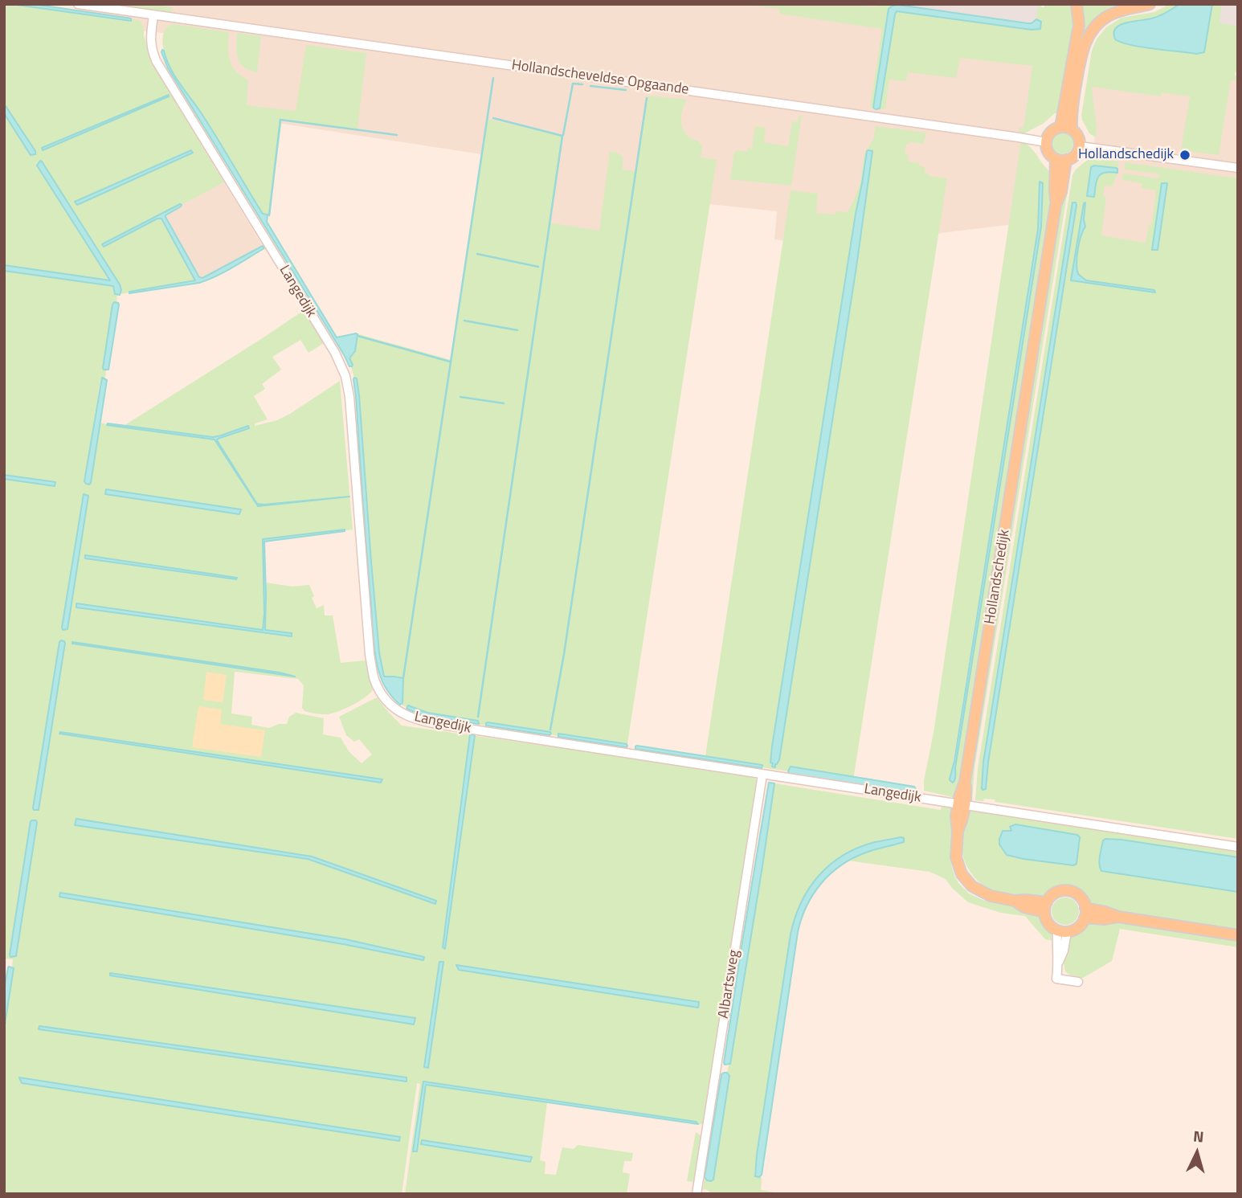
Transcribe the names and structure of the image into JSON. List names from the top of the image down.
{
  "streets": {
    "main road": ["Hollandschedijk"],
    "street": ["Hollandscheveldse Opgaande", "Langedijk", "Albartsweg"]
  },
  "crossings": [
    ["Hollandscheveldse Opgaande", "Langedijk"],
    ["Hollandscheveldse Opgaande", "Hollandschedijk"],
    ["Langedijk", "Hollandschedijk"],
    ["Langedijk", "Albartsweg"]
  ],
  "places": ["Hollandschedijk"],
  "north": "top"
}
